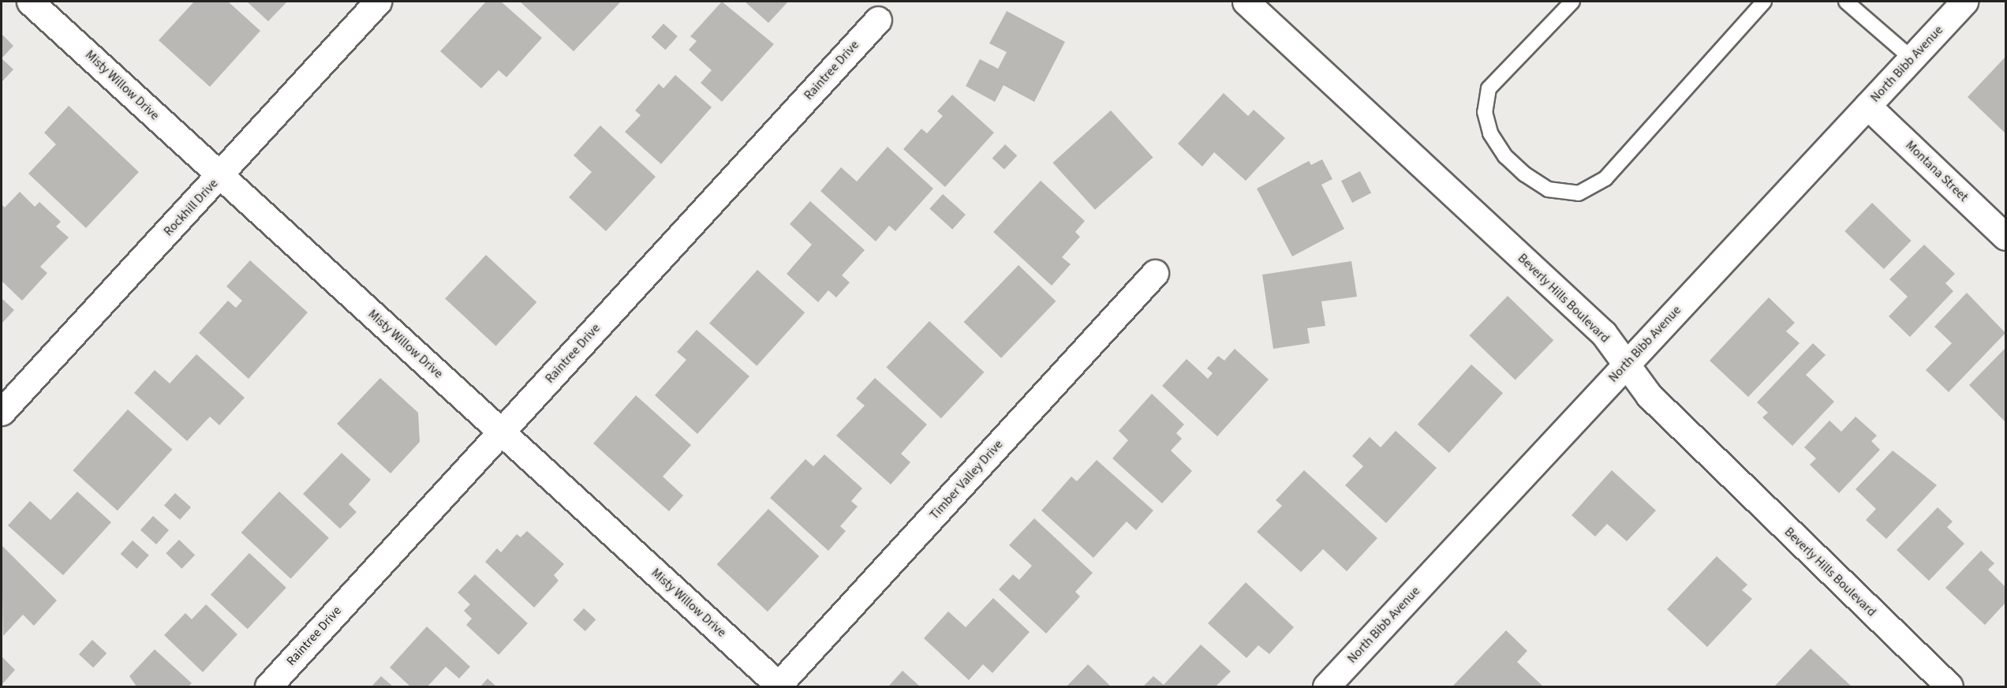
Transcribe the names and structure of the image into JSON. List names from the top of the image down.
{
  "streets": {
    "street": [
      "North Bibb Avenue",
      "Raintree Drive",
      "Misty Willow Drive",
      "Montana Street",
      "Rockhill Drive",
      "Beverly Hills Boulevard",
      "Timber Valley Drive"
    ]
  },
  "crossings": [
    ["North Bibb Avenue", "Montana Street"],
    ["North Bibb Avenue", "Beverly Hills Boulevard"],
    ["Raintree Drive", "Misty Willow Drive"],
    ["Misty Willow Drive", "Rockhill Drive"],
    ["Misty Willow Drive", "Timber Valley Drive"]
  ]
}
